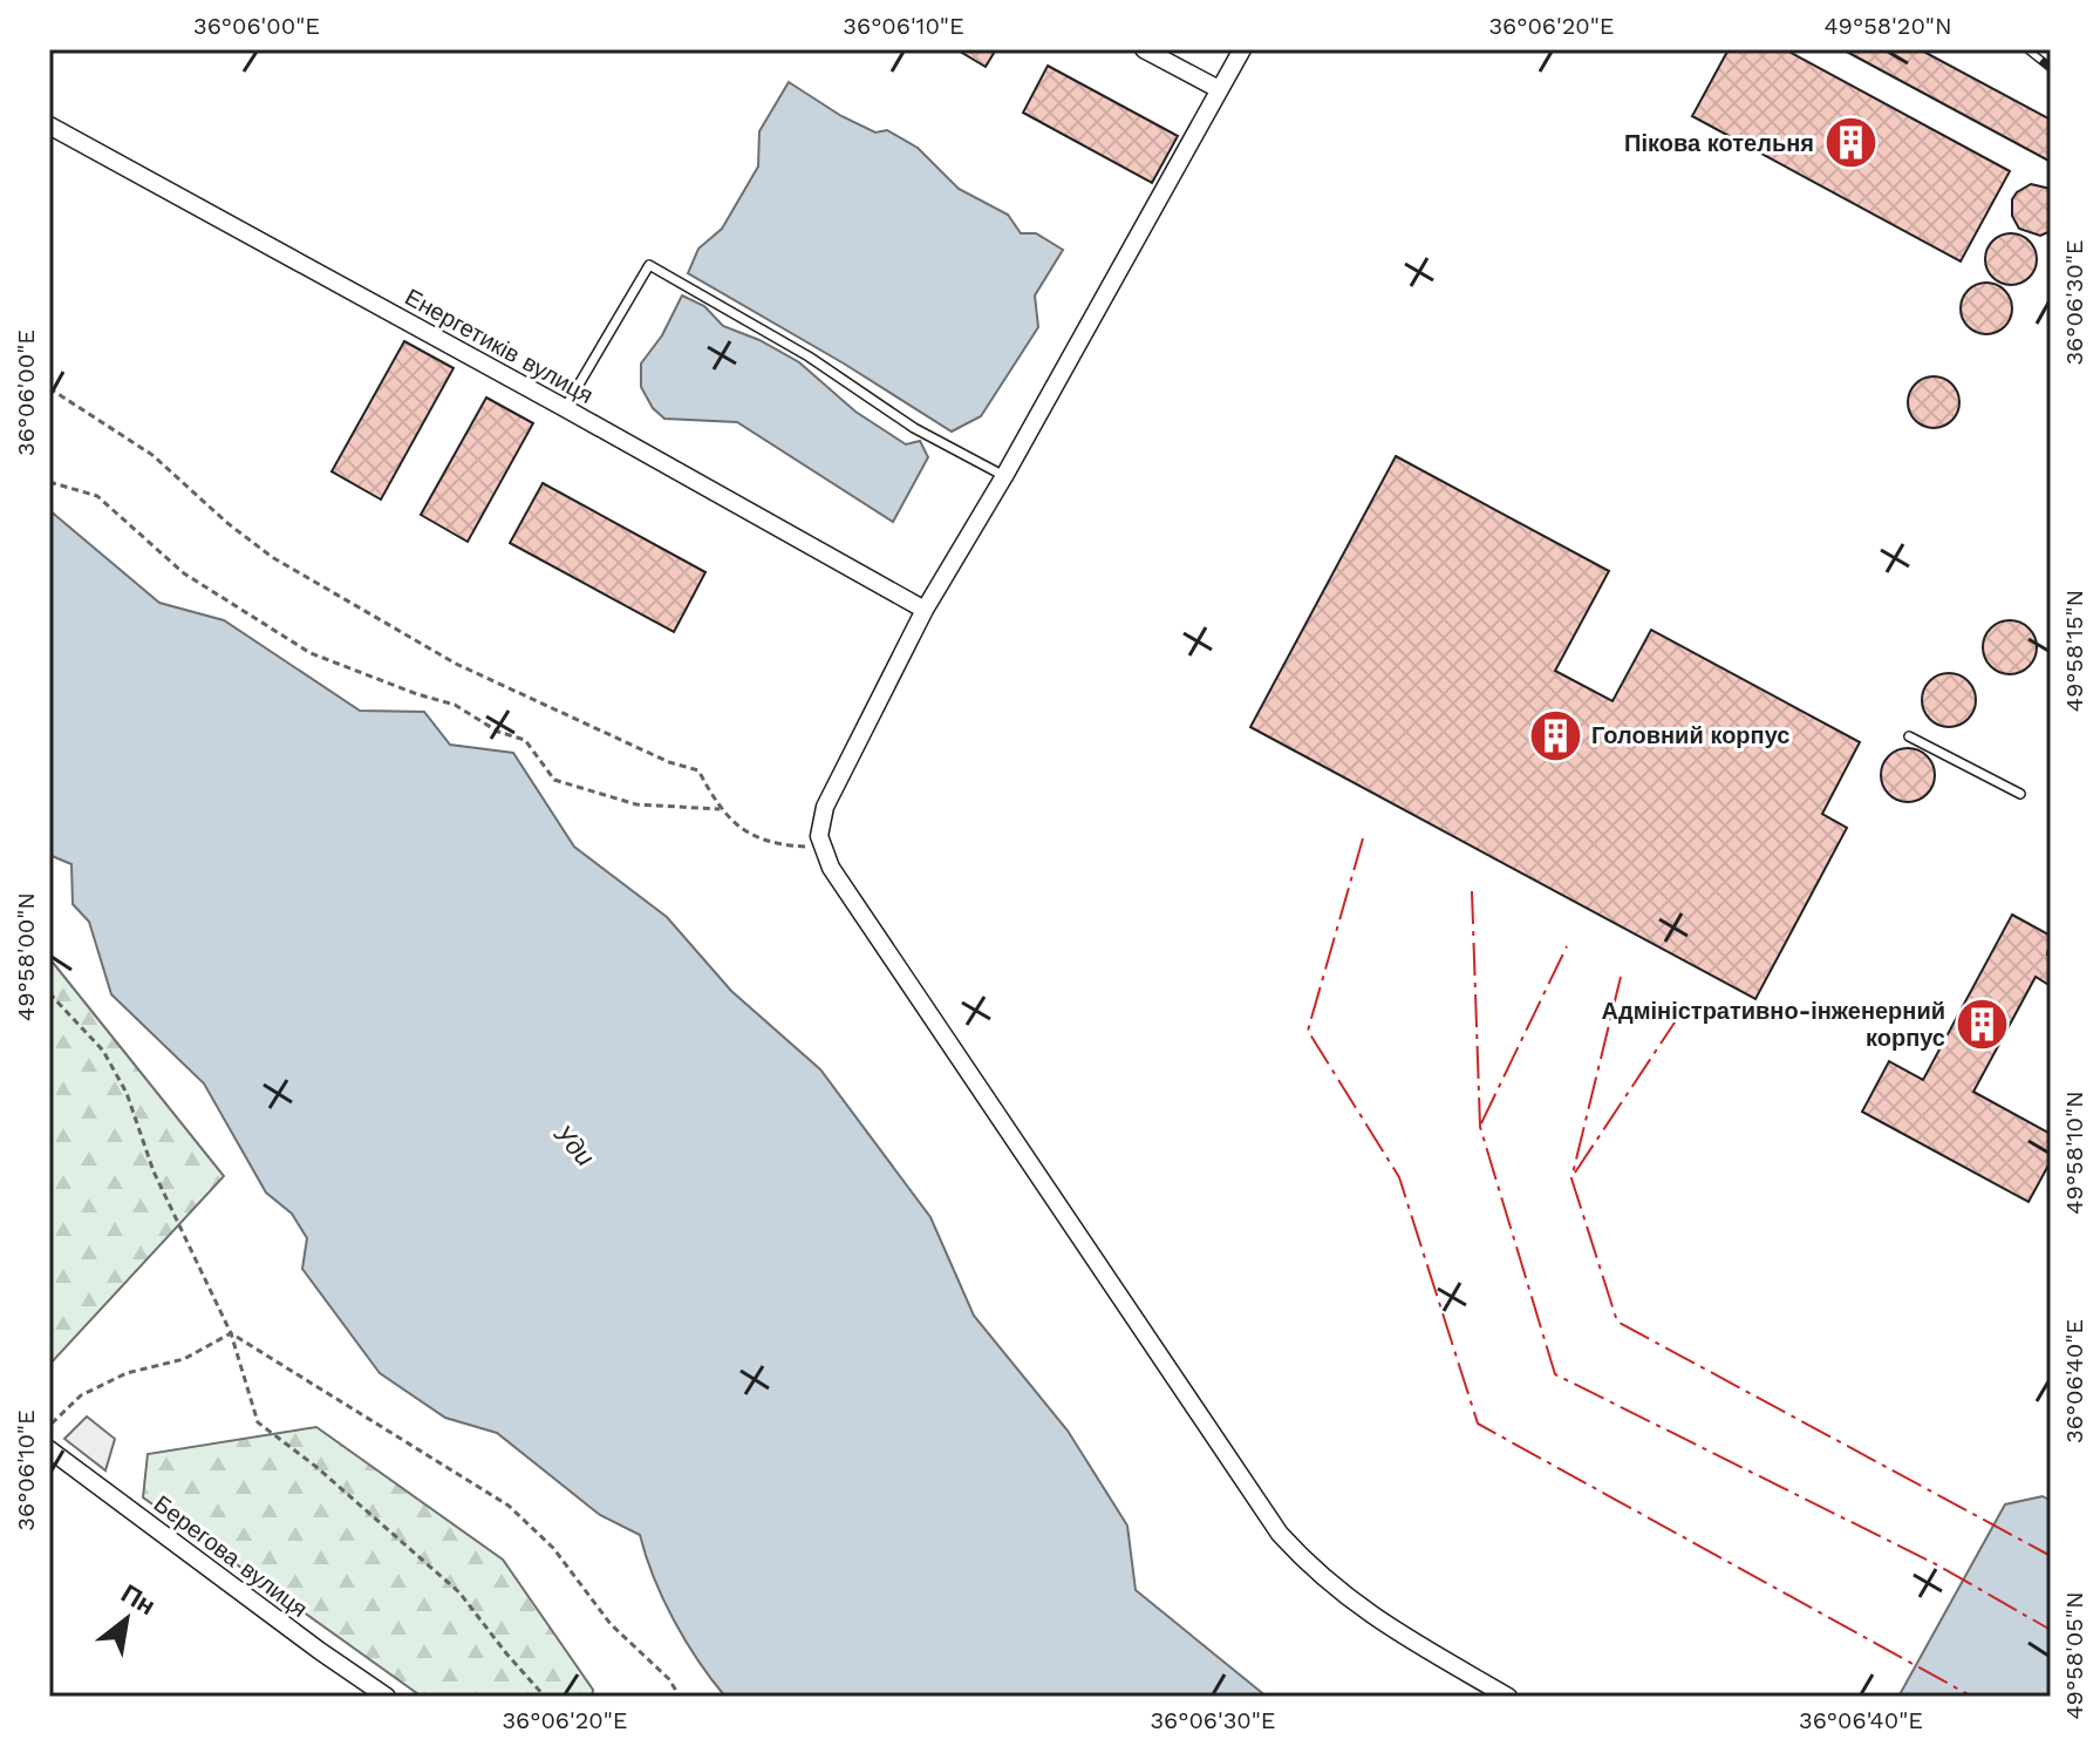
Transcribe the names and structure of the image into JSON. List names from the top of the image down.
{
  "streets": {
    "street": ["Енергетиків вулиця", "Берегова вулиця"]
  },
  "water": ["Уди"],
  "places": {
    "building": ["Пікова котельня", "Головний корпус", "Адміністративно-інженерний корпус"]
  },
  "north": "top right",
  "coordinates": [
    "36°06'00\"E",
    "36°06'10\"E",
    "36°06'20\"E",
    "49°58'20\"N",
    "36°06'30\"E",
    "49°58'15\"N",
    "49°58'00\"N",
    "49°58'10\"N",
    "36°06'40\"E",
    "49°58'05\"N"
  ]
}
